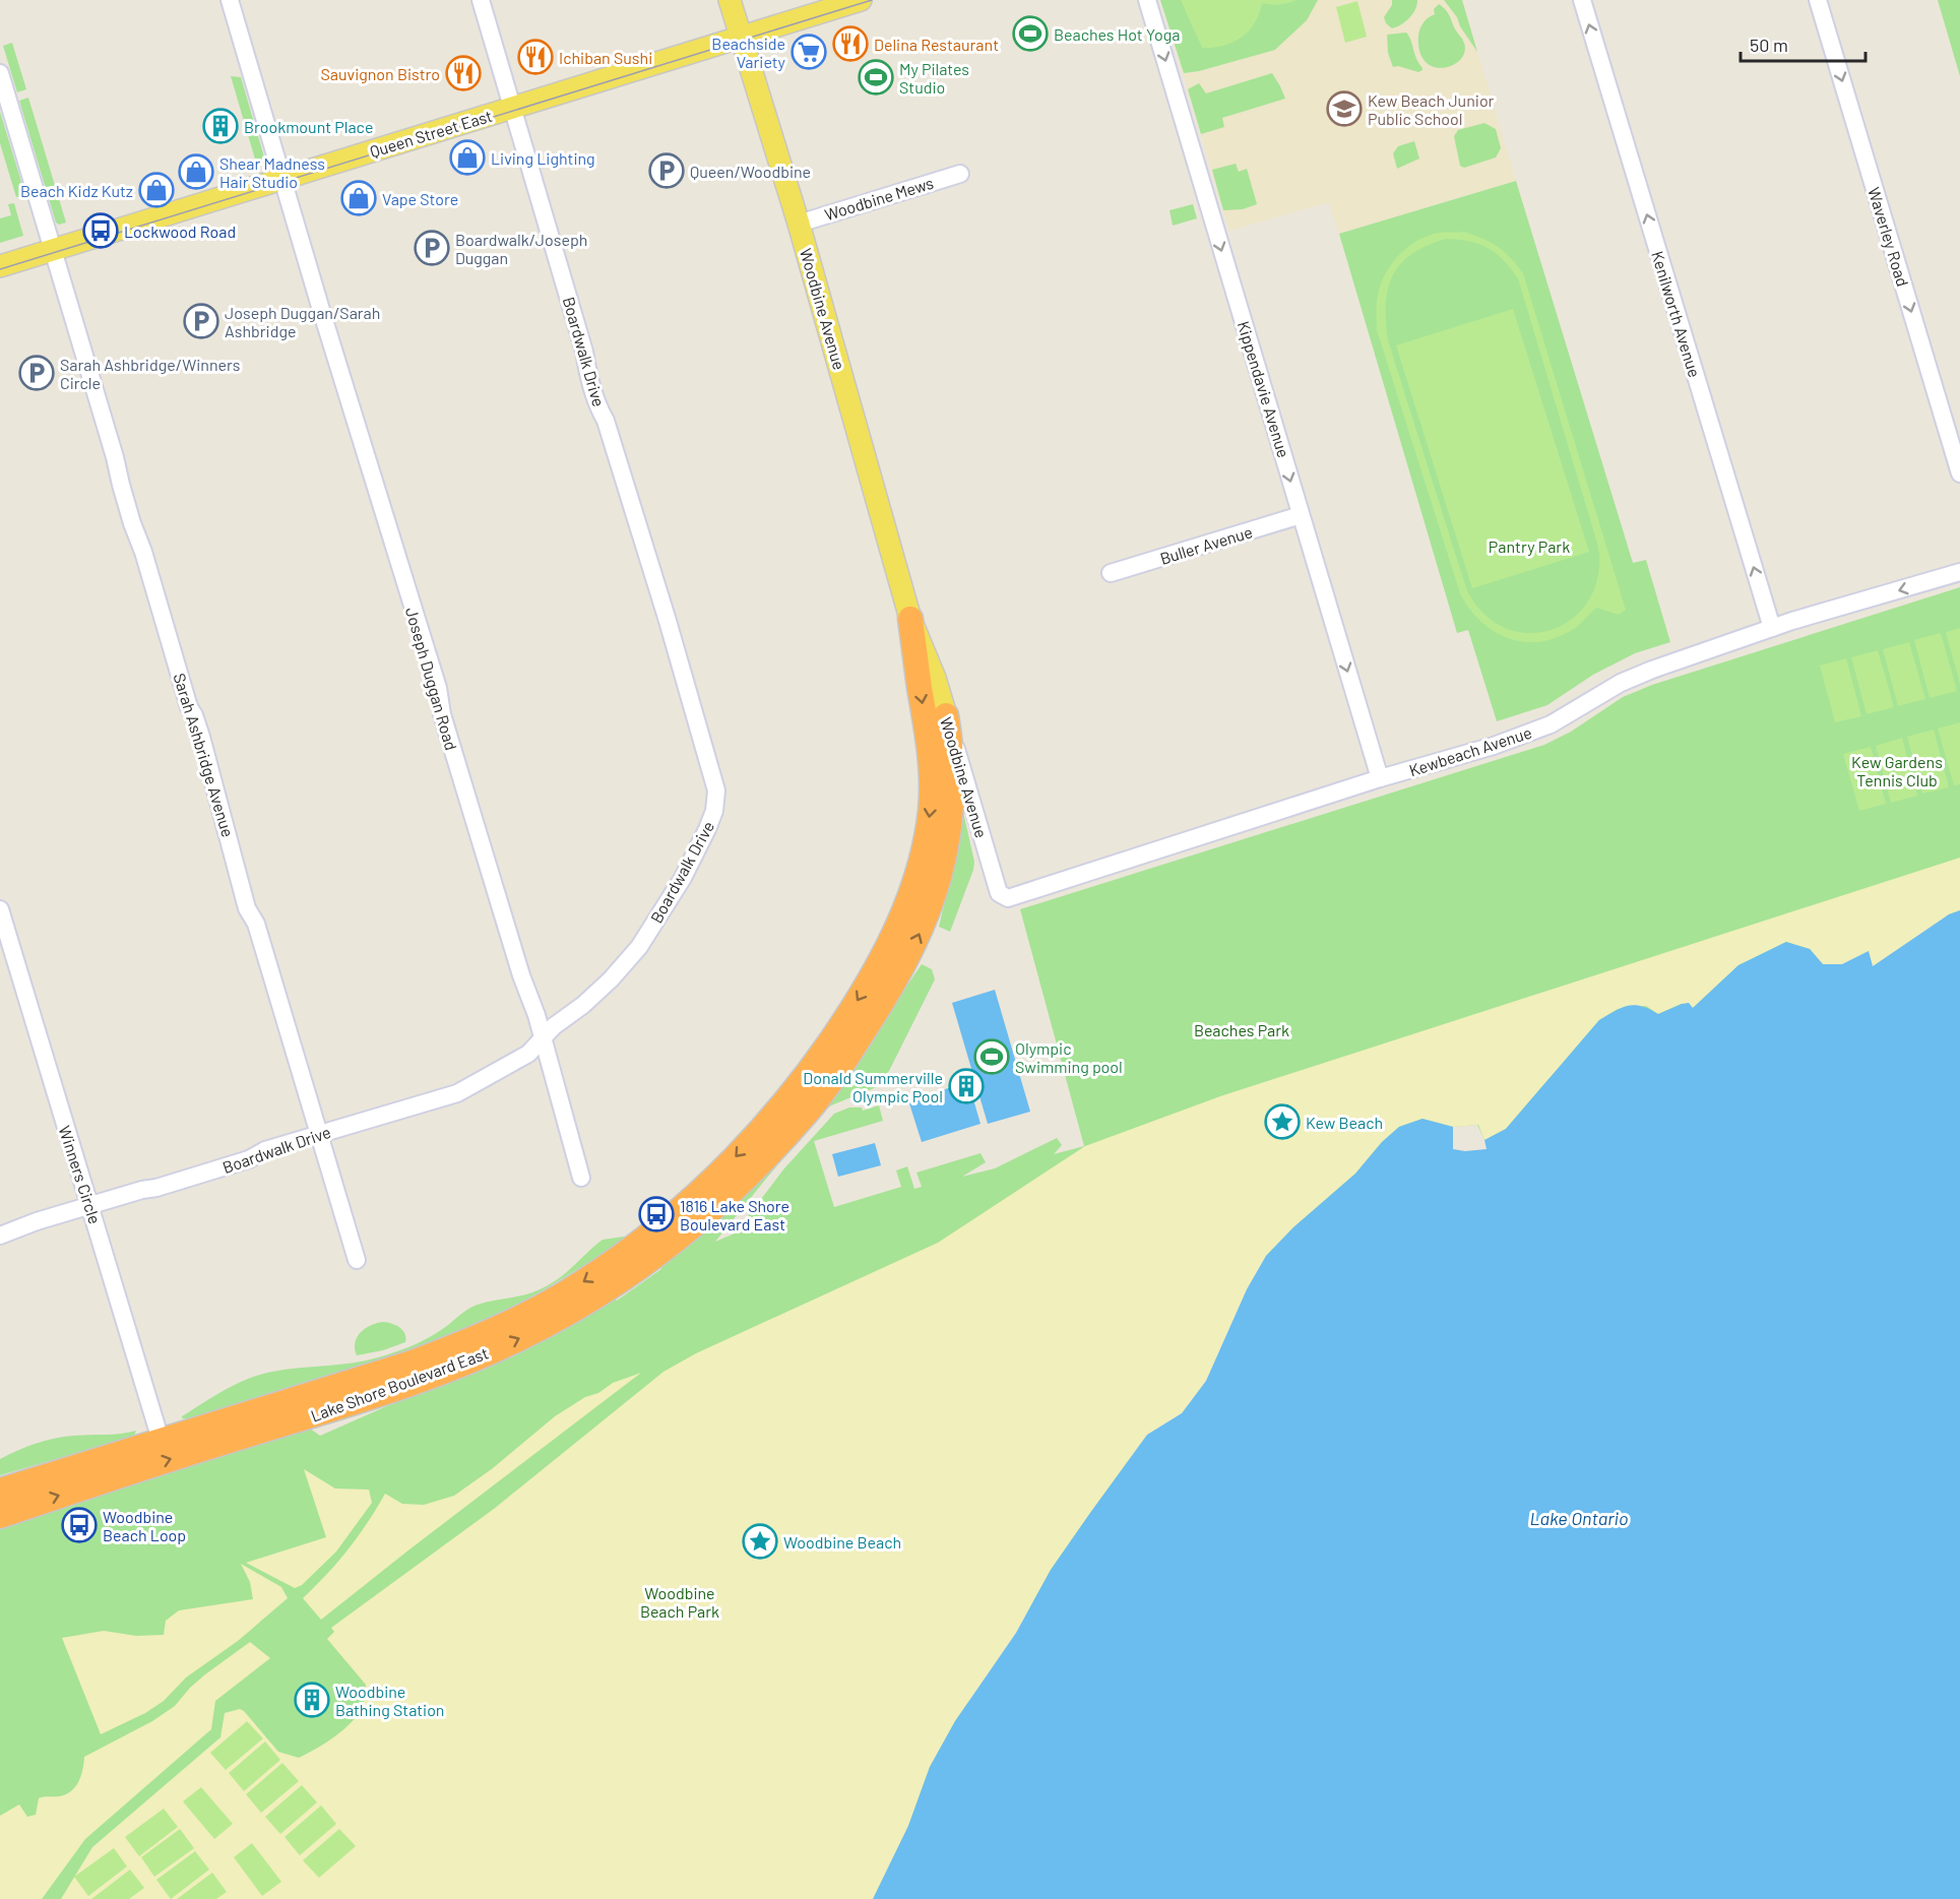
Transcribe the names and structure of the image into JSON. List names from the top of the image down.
{
  "streets": {
    "highway": ["Woodbine Avenue", "Lake Shore Boulevard East"],
    "main road": ["Queen Street East"],
    "street": [
      "Woodbine Mews",
      "Waverley Road",
      "Kenilworth Avenue",
      "Boardwalk Drive",
      "Kippendavie Avenue",
      "Buller Avenue",
      "Joseph Duggan Road",
      "Kewbeach Avenue",
      "Sarah Ashbridge Avenue",
      "Winners Circle"
    ]
  },
  "crossings": [
    ["Queen Street East", "Woodbine Avenue"],
    ["Queen Street East", "Boardwalk Drive"],
    ["Queen Street East", "Joseph Duggan Road"],
    ["Queen Street East", "Sarah Ashbridge Avenue"],
    ["Woodbine Mews", "Woodbine Avenue"],
    ["Woodbine Avenue", "Kewbeach Avenue"],
    ["Woodbine Avenue", "Lake Shore Boulevard East"],
    ["Kenilworth Avenue", "Kewbeach Avenue"],
    ["Boardwalk Drive", "Joseph Duggan Road"],
    ["Boardwalk Drive", "Sarah Ashbridge Avenue"],
    ["Boardwalk Drive", "Winners Circle"],
    ["Kippendavie Avenue", "Buller Avenue"],
    ["Kippendavie Avenue", "Kewbeach Avenue"],
    ["Winners Circle", "Lake Shore Boulevard East"]
  ],
  "one_way": ["Waverley Road", "Kenilworth Avenue", "Kippendavie Avenue"],
  "water": ["Lake Ontario"],
  "parks": [
    "Pantry Park",
    "Kew Gardens Tennis Club",
    "Beaches Park",
    "Woodbine Beach Park"
  ],
  "places": {
    "sports": ["Beaches Hot Yoga", "My Pilates Studio", "Olympic Swimming pool"],
    "restaurant": ["Delina Restaurant", "Ichiban Sushi", "Sauvignon Bistro"],
    "supermarket": ["Beachside Variety"],
    "school or university": ["Kew Beach Junior Public School"],
    "building": ["Brookmount Place", "Donald Summerville Olympic Pool", "Woodbine Bathing Station"],
    "shop": [
      "Living Lighting",
      "Shear Madness Hair Studio",
      "Beach Kidz Kutz",
      "Vape Store"
    ],
    "parking": [
      "Queen/Woodbine",
      "Boardwalk/Joseph Duggan",
      "Joseph Duggan/Sarah Ashbridge",
      "Sarah Ashbridge/Winners Circle"
    ],
    "bus stop": ["Lockwood Road", "1816 Lake Shore Boulevard East", "Woodbine Beach Loop"],
    "place": ["Kew Beach", "Woodbine Beach"]
  },
  "scale_bar": "50 m"
}
